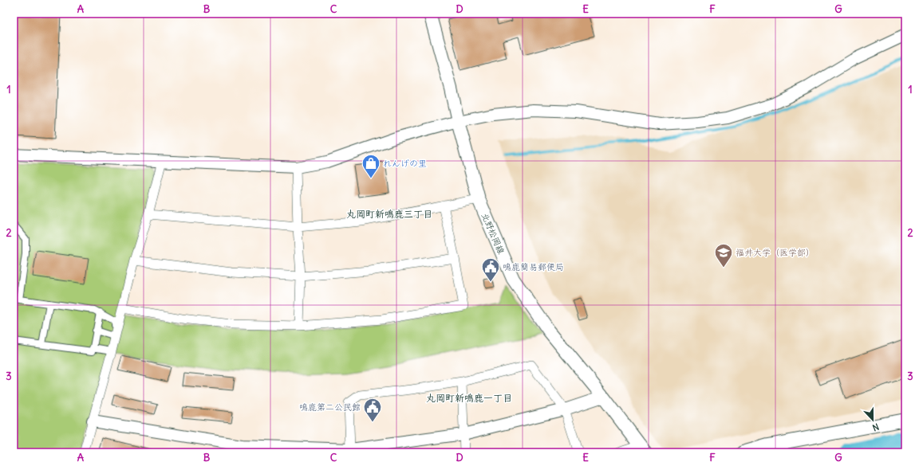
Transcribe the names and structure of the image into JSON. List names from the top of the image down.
{
  "streets": {
    "main road": ["北野松岡線"]
  },
  "districts": ["丸岡町新鳴鹿三丁目", "丸岡町新鳴鹿一丁目"],
  "places": {
    "shop": ["れんげの里"],
    "school or university": ["福井大学（医学部）"],
    "public building": ["鳴鹿簡易郵便局", "鳴鹿第二公民館"]
  },
  "north": "bottom",
  "grid": {
    "columns": [
      "A",
      "B",
      "C",
      "D",
      "E",
      "F",
      "G"
    ],
    "rows": ["1", "2", "3"]
  }
}
